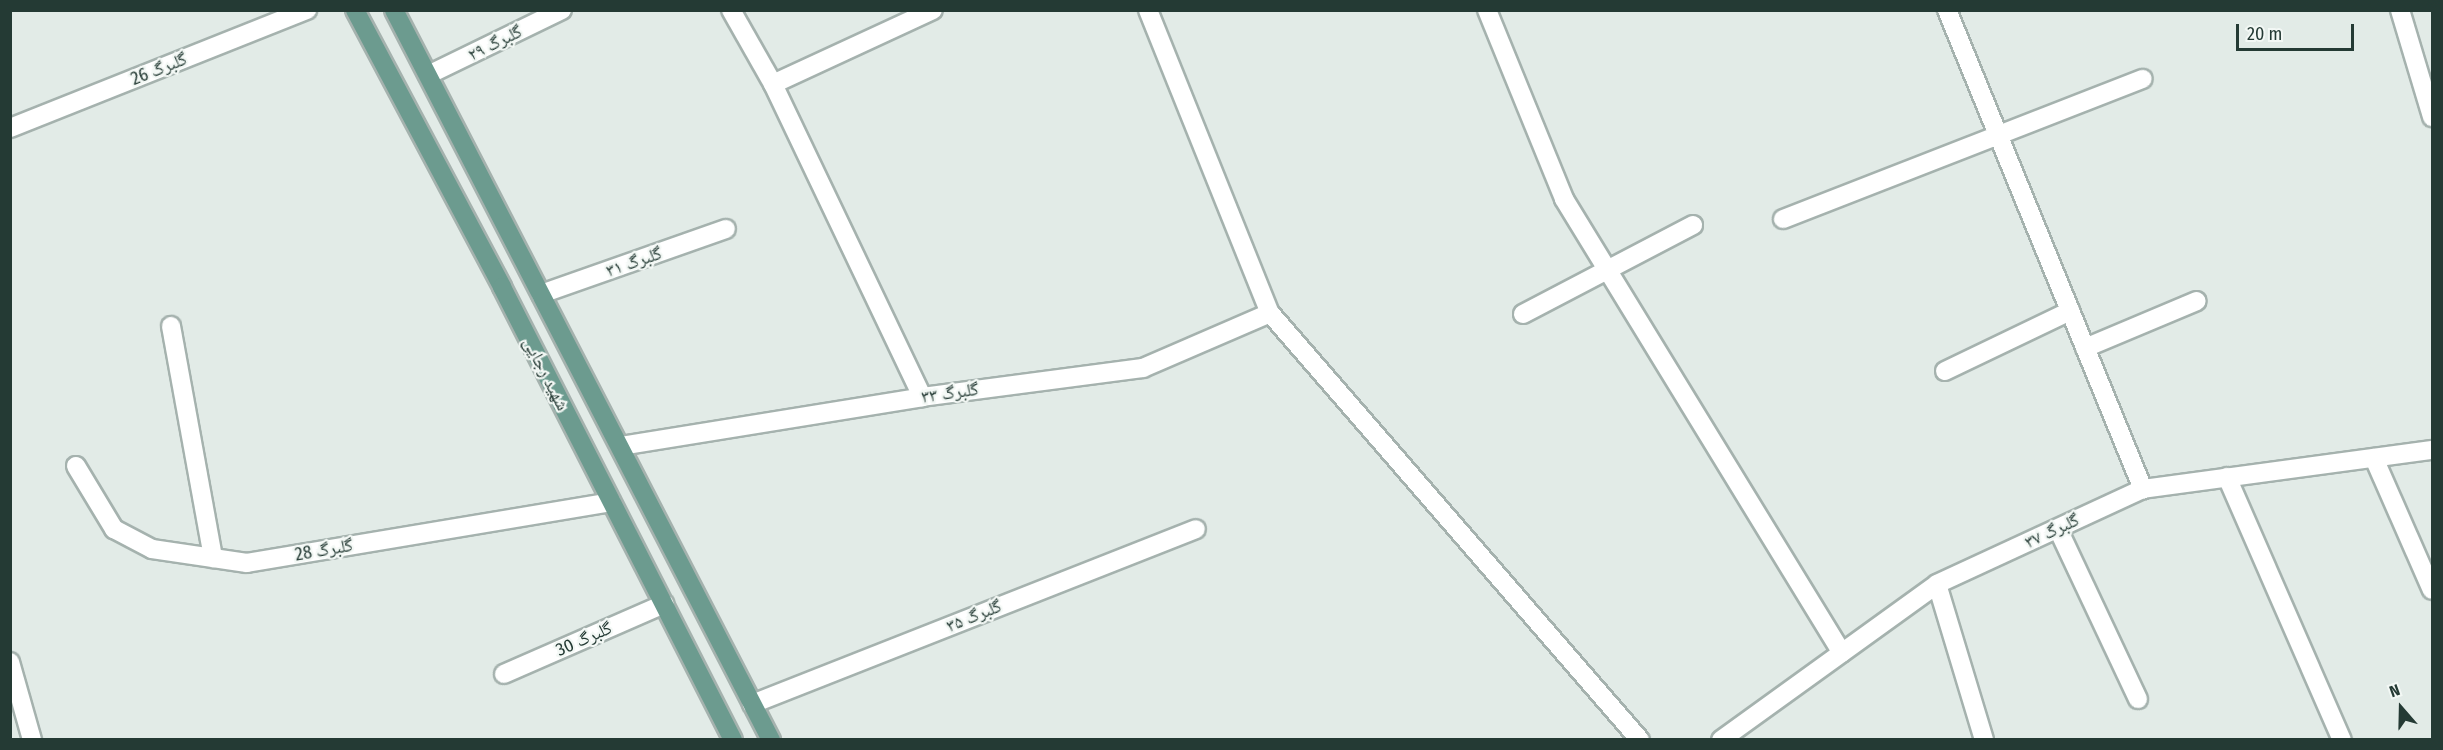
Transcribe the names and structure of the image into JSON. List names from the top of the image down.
{
  "streets": {
    "main road": ["شهید رجایی"],
    "street": [
      "گلبرگ ۲۹",
      "گلبرگ 26",
      "گلبرگ ۳۱",
      "گلبرگ ۳۳",
      "گلبرگ ۳۷",
      "گلبرگ 28",
      "گلبرگ ۳۵",
      "گلبرگ 30"
    ]
  },
  "crossings": [
    ["گلبرگ ۲۹", "شهید رجایی"],
    ["گلبرگ ۳۱", "شهید رجایی"],
    ["شهید رجایی", "گلبرگ ۳۳"],
    ["شهید رجایی", "گلبرگ 28"],
    ["شهید رجایی", "گلبرگ ۳۵"],
    ["شهید رجایی", "گلبرگ 30"]
  ],
  "scale_bar": "20 m",
  "north": "top"
}
